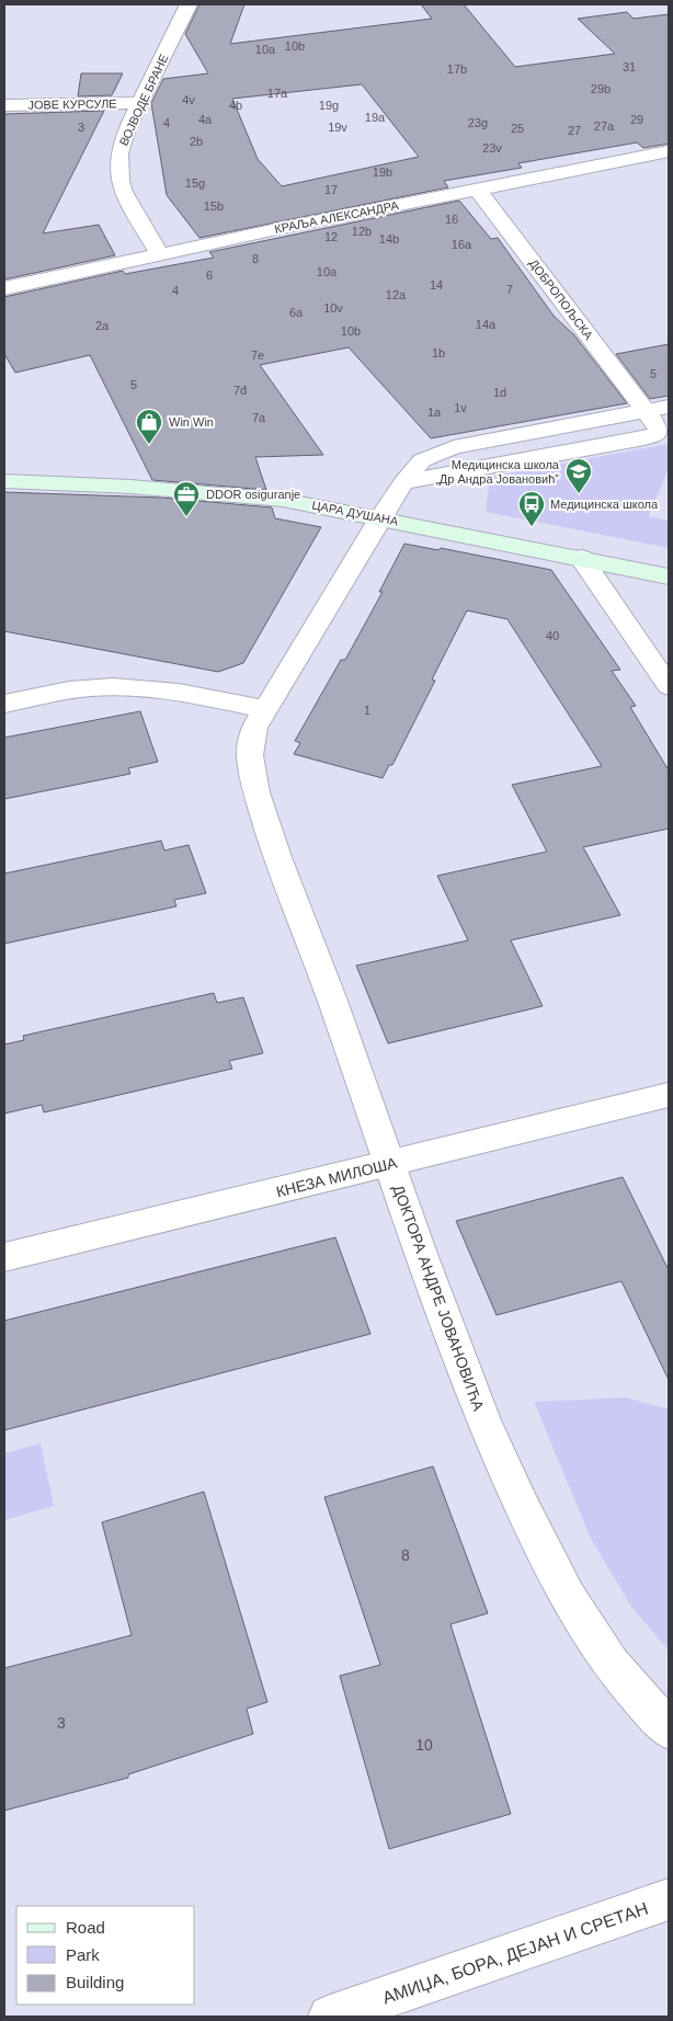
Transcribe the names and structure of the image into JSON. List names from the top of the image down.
{
  "streets": {
    "main road": ["ЦАРА ДУШАНА"],
    "street": [
      "ВОЈВОДЕ БРАНЕ",
      "ЈОВЕ КУРСУЛЕ",
      "КРАЉА АЛЕКСАНДРА",
      "ДОБРОПОЉСКА",
      "КНЕЗА МИЛОША",
      "ДОКТОРА АНДРЕ ЈОВАНОВИЋА",
      "АМИЏА, БОРА, ДЕЈАН И СРЕТАН"
    ]
  },
  "crossings": [
    ["ВОЈВОДЕ БРАНЕ", "ЈОВЕ КУРСУЛЕ"],
    ["ВОЈВОДЕ БРАНЕ", "КРАЉА АЛЕКСАНДРА"],
    ["КРАЉА АЛЕКСАНДРА", "ДОБРОПОЉСКА"],
    ["ДОБРОПОЉСКА", "ЦАРА ДУШАНА"],
    ["ДОБРОПОЉСКА", "ДОКТОРА АНДРЕ ЈОВАНОВИЋА"],
    ["ЦАРА ДУШАНА", "ДОКТОРА АНДРЕ ЈОВАНОВИЋА"],
    ["КНЕЗА МИЛОША", "ДОКТОРА АНДРЕ ЈОВАНОВИЋА"]
  ],
  "places": {
    "shop": ["Win Win"],
    "school or university": ["Медицинска школа „Др Андра Јовановић”"],
    "office": ["DDOR osiguranje"],
    "bus stop": ["Медицинска школа"]
  },
  "house_numbers": [
    "10b",
    "10a",
    "31",
    "17b",
    "29b",
    "17a",
    "4v",
    "4b",
    "19g",
    "19a",
    "4a",
    "29",
    "4",
    "23g",
    "27a",
    "3",
    "19v",
    "25",
    "27",
    "2b",
    "23v",
    "19b",
    "15g",
    "17",
    "15b",
    "16",
    "12b",
    "12",
    "14b",
    "16a",
    "8",
    "10a",
    "6",
    "14",
    "7",
    "4",
    "12a",
    "10v",
    "6a",
    "14a",
    "2a",
    "10b",
    "1b",
    "7e",
    "5",
    "5",
    "7đ",
    "1d",
    "1v",
    "1a",
    "7a",
    "40",
    "1",
    "8",
    "3",
    "10"
  ],
  "legend": ["Road", "Park", "Building"]
}
